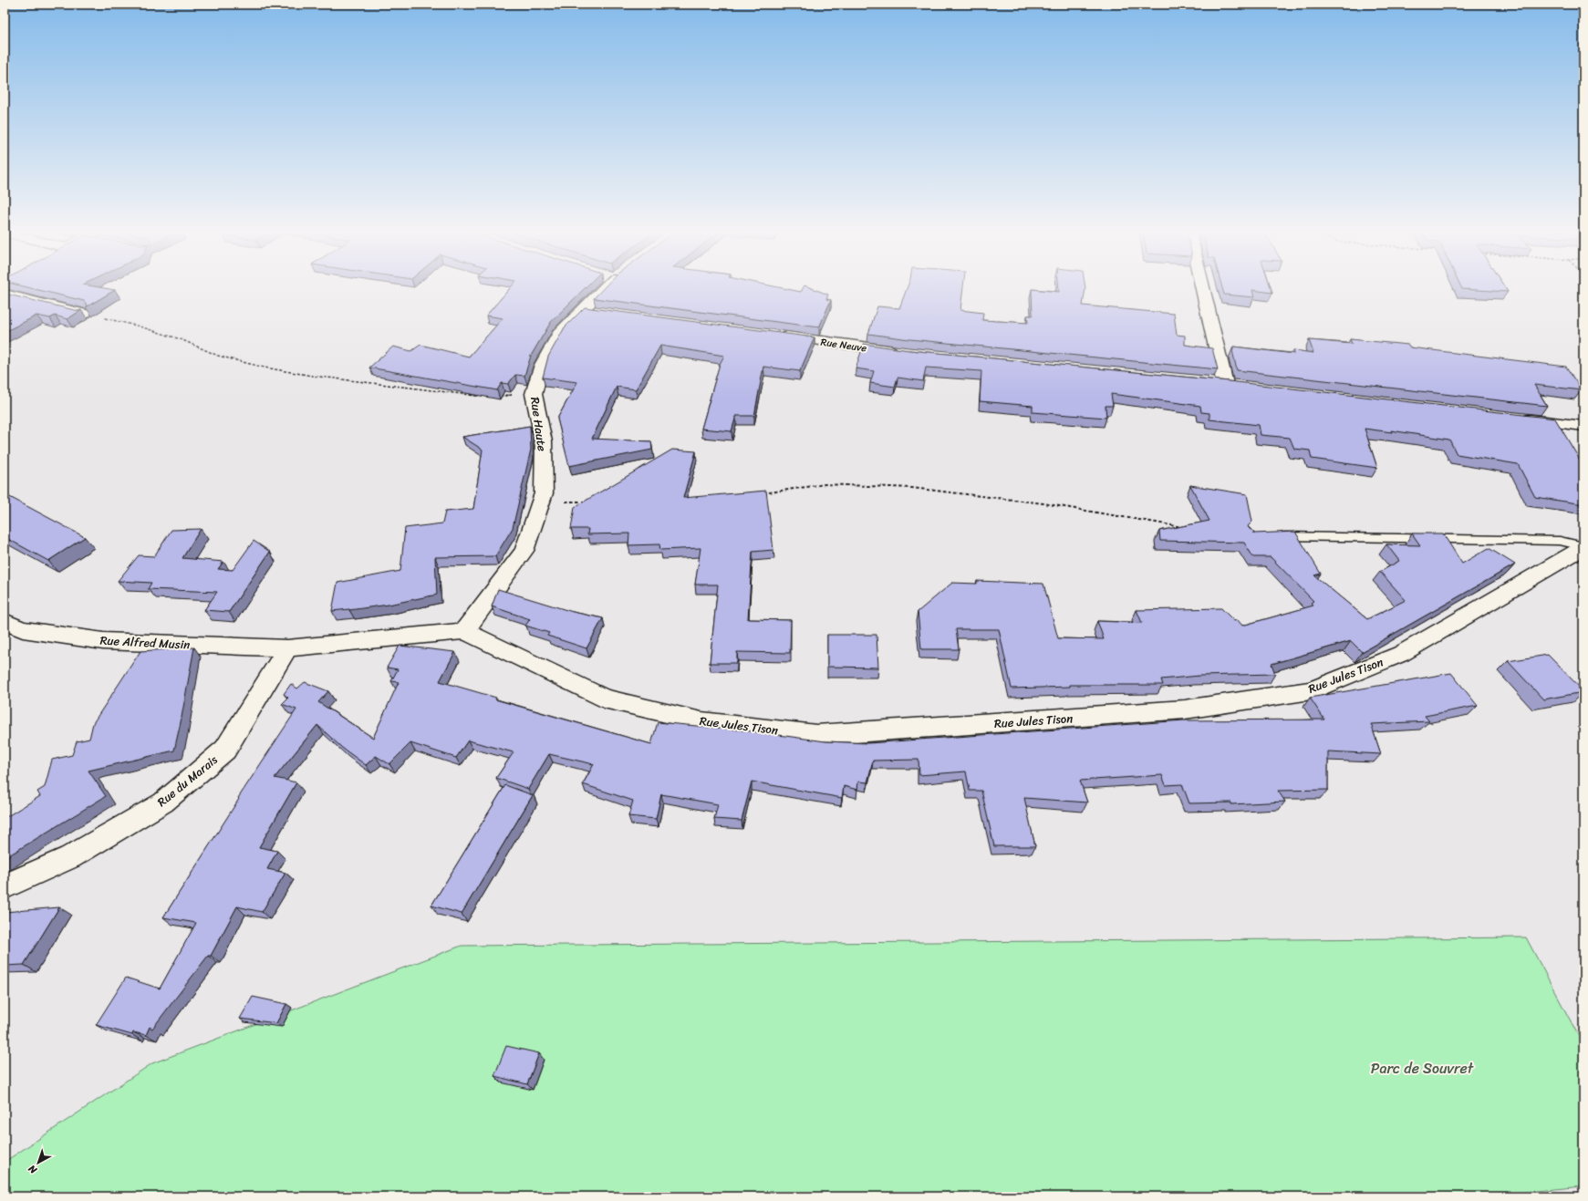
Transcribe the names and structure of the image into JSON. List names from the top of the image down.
{
  "streets": {
    "street": [
      "Rue Neuve",
      "Rue Haute",
      "Rue Alfred Musin",
      "Rue Jules Tison",
      "Rue du Marais"
    ]
  },
  "crossings": [
    ["Rue Haute", "Rue Alfred Musin"],
    ["Rue Haute", "Rue Jules Tison"],
    ["Rue Alfred Musin", "Rue Jules Tison"],
    ["Rue Alfred Musin", "Rue du Marais"]
  ],
  "parks": ["Parc de Souvret"],
  "north": "bottom left"
}
